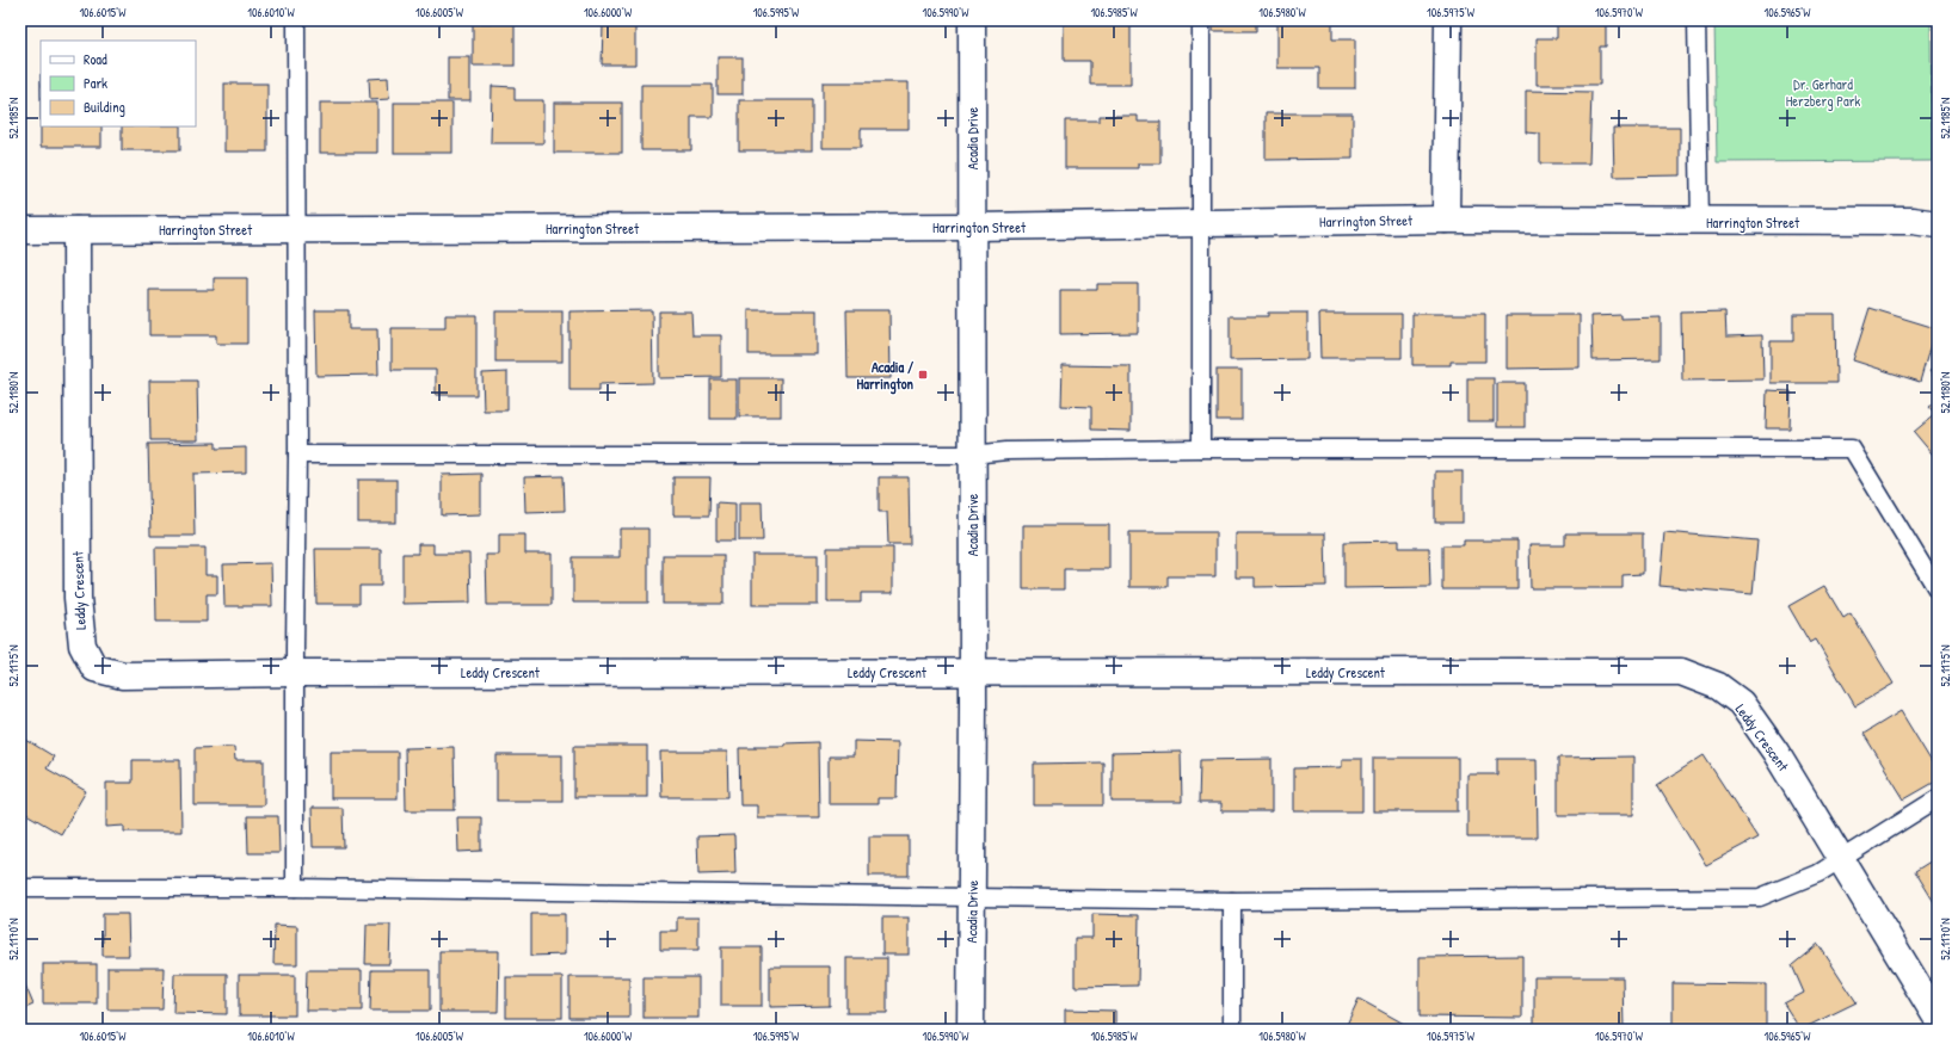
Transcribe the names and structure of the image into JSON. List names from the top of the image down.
{
  "streets": {
    "street": ["Acadia Drive", "Harrington Street", "Leddy Crescent"]
  },
  "crossings": [
    ["Acadia Drive", "Harrington Street"],
    ["Acadia Drive", "Leddy Crescent"],
    ["Harrington Street", "Leddy Crescent"]
  ],
  "parks": ["Dr. Gerhard Herzberg Park"],
  "places": {
    "transit": ["Acadia / Harrington"]
  },
  "legend": ["Road", "Park", "Building"],
  "coordinates": [
    "106.6015°W",
    "106.6010°W",
    "106.6005°W",
    "106.6000°W",
    "106.5995°W",
    "106.5990°W",
    "106.5985°W",
    "106.5980°W",
    "106.5975°W",
    "106.5970°W",
    "106.5965°W",
    "52.1185°N",
    "52.1180°N",
    "52.1175°N",
    "52.1170°N"
  ]
}
